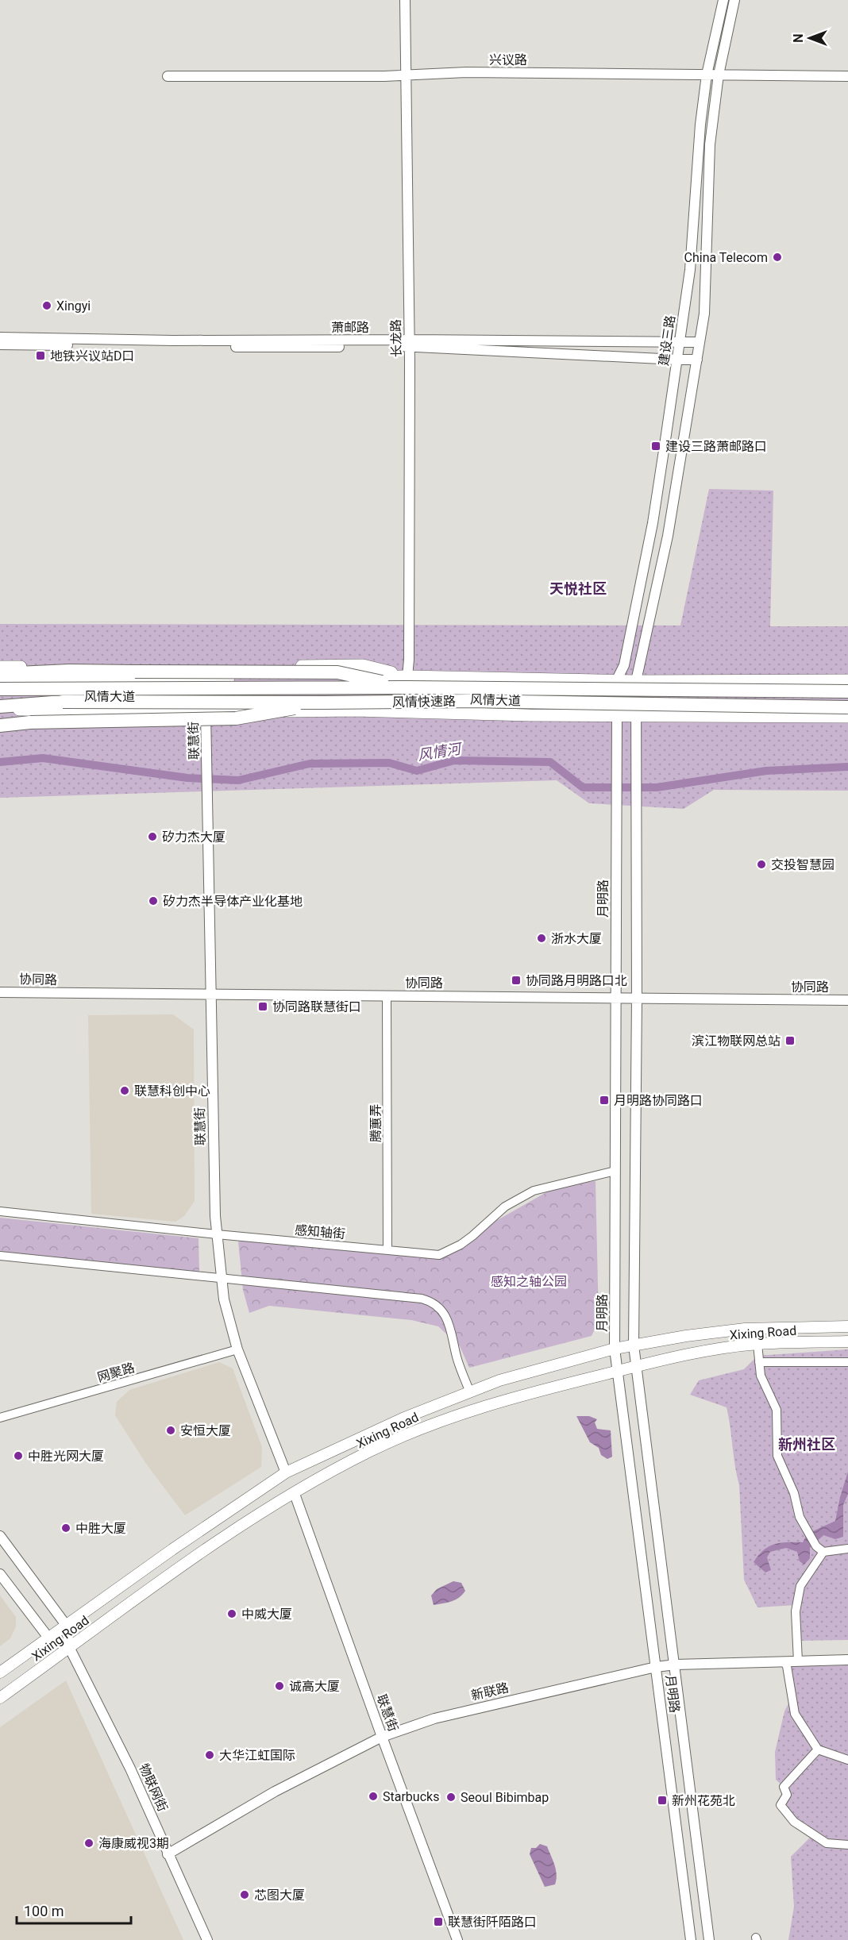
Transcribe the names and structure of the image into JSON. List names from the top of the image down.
{
  "streets": {
    "highway": ["风情快速路"],
    "main road": ["风情大道", "Xixing Road"],
    "street": [
      "兴议路",
      "萧邮路",
      "长龙路",
      "建设三路",
      "联慧街",
      "月明路",
      "协同路",
      "腾蕙弄",
      "感知轴街",
      "网聚路",
      "新联路",
      "物联网街"
    ]
  },
  "crossings": [
    ["兴议路", "长龙路"],
    ["兴议路", "建设三路"],
    ["萧邮路", "长龙路"],
    ["萧邮路", "建设三路"],
    ["长龙路", "风情大道"],
    ["长龙路", "风情快速路"],
    ["建设三路", "风情大道"],
    ["建设三路", "月明路"],
    ["风情大道", "风情快速路"],
    ["风情大道", "联慧街"],
    ["风情大道", "月明路"],
    ["联慧街", "协同路"],
    ["联慧街", "感知轴街"],
    ["联慧街", "Xixing Road"],
    ["联慧街", "网聚路"],
    ["联慧街", "新联路"],
    ["月明路", "协同路"],
    ["月明路", "感知轴街"],
    ["月明路", "Xixing Road"],
    ["月明路", "新联路"],
    ["协同路", "腾蕙弄"],
    ["腾蕙弄", "感知轴街"],
    ["Xixing Road", "物联网街"],
    ["新联路", "物联网街"]
  ],
  "districts": ["天悦社区", "新州社区"],
  "water": ["风情河"],
  "parks": ["感知之轴公园"],
  "places": {
    "other": [
      "China Telecom",
      "Xingyi",
      "矽力杰大厦",
      "交投智慧园",
      "矽力杰半导体产业化基地",
      "浙水大厦",
      "联慧科创中心",
      "安恒大厦",
      "中胜光网大厦",
      "中胜大厦",
      "中威大厦",
      "诚高大厦",
      "大华江虹国际",
      "Starbucks",
      "Seoul Bibimbap",
      "海康威视3期",
      "芯图大厦"
    ],
    "transit": [
      "地铁兴议站D口",
      "建设三路萧邮路口",
      "协同路月明路口北",
      "协同路联慧街口",
      "滨江物联网总站",
      "月明路协同路口",
      "新州花苑北",
      "联慧街阡陌路口"
    ]
  },
  "scale_bar": "100 m",
  "north": "left"
}
